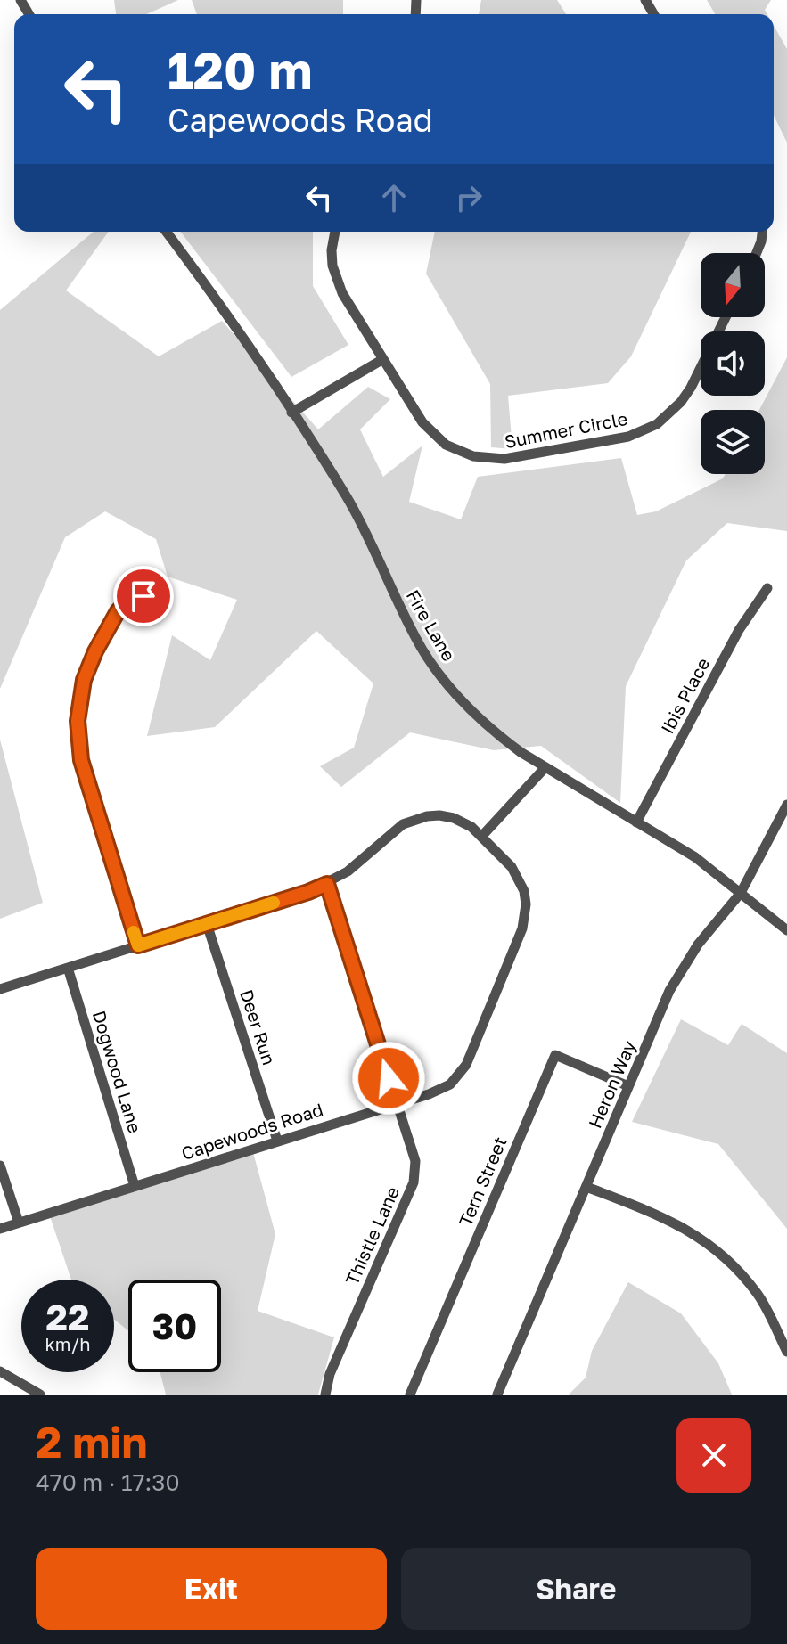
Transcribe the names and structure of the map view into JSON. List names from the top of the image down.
{
  "streets": {
    "street": [
      "Summer Circle",
      "Fire Lane",
      "Ibis Place",
      "Deer Run",
      "Dogwood Lane",
      "Heron Way",
      "Capewoods Road",
      "Tern Street",
      "Thistle Lane"
    ]
  },
  "crossings": [
    ["Fire Lane", "Ibis Place"],
    ["Fire Lane", "Heron Way"],
    ["Deer Run", "Capewoods Road"],
    ["Dogwood Lane", "Capewoods Road"],
    ["Heron Way", "Tern Street"],
    ["Capewoods Road", "Thistle Lane"]
  ],
  "north": "bottom",
  "page": {
    "turn": ["120 m", "Capewoods Road"],
    "speed": "22 km/h",
    "limit": "30",
    "heading": ["2 min", "470 m · 17:30"],
    "buttons": ["Exit", "Share"]
  }
}
